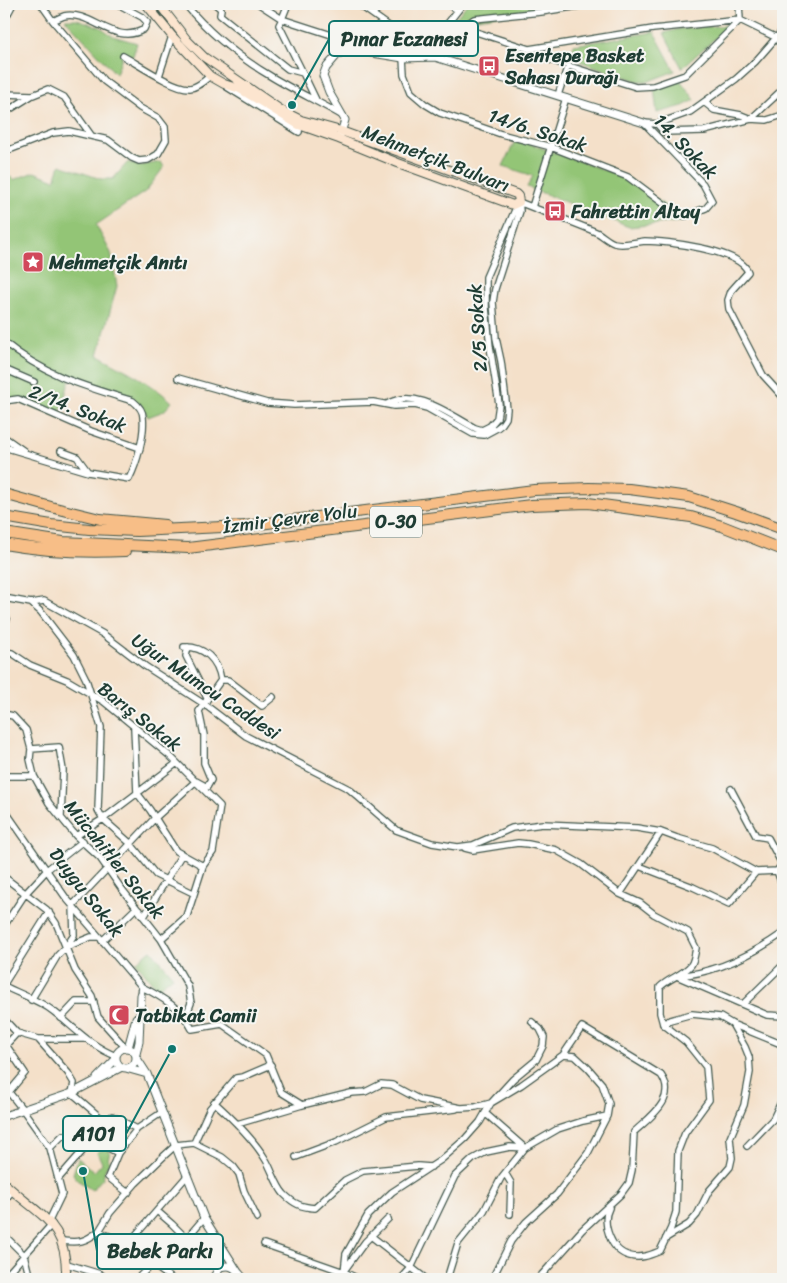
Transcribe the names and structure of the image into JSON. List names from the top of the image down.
{
  "streets": {
    "highway": ["İzmir Çevre Yolu", "O-30"],
    "main road": ["Mehmetçik Bulvarı"],
    "street": [
      "14/6. Sokak",
      "14. Sokak",
      "2/5 Sokak",
      "2/14. Sokak",
      "Uğur Mumcu Caddesi",
      "Barış Sokak",
      "Mücahitler Sokak",
      "Duygu Sokak"
    ]
  },
  "crossings": [
    ["14/6. Sokak", "14. Sokak"],
    ["Mehmetçik Bulvarı", "2/5 Sokak"]
  ],
  "places": {
    "bus stop": ["Esentepe Basket Sahası Durağı", "Fahrettin Altay"],
    "other": ["Pınar Eczanesi", "A101", "Bebek Parkı"],
    "place": ["Mehmetçik Anıtı"],
    "mosque": ["Tatbikat Camii"]
  }
}
